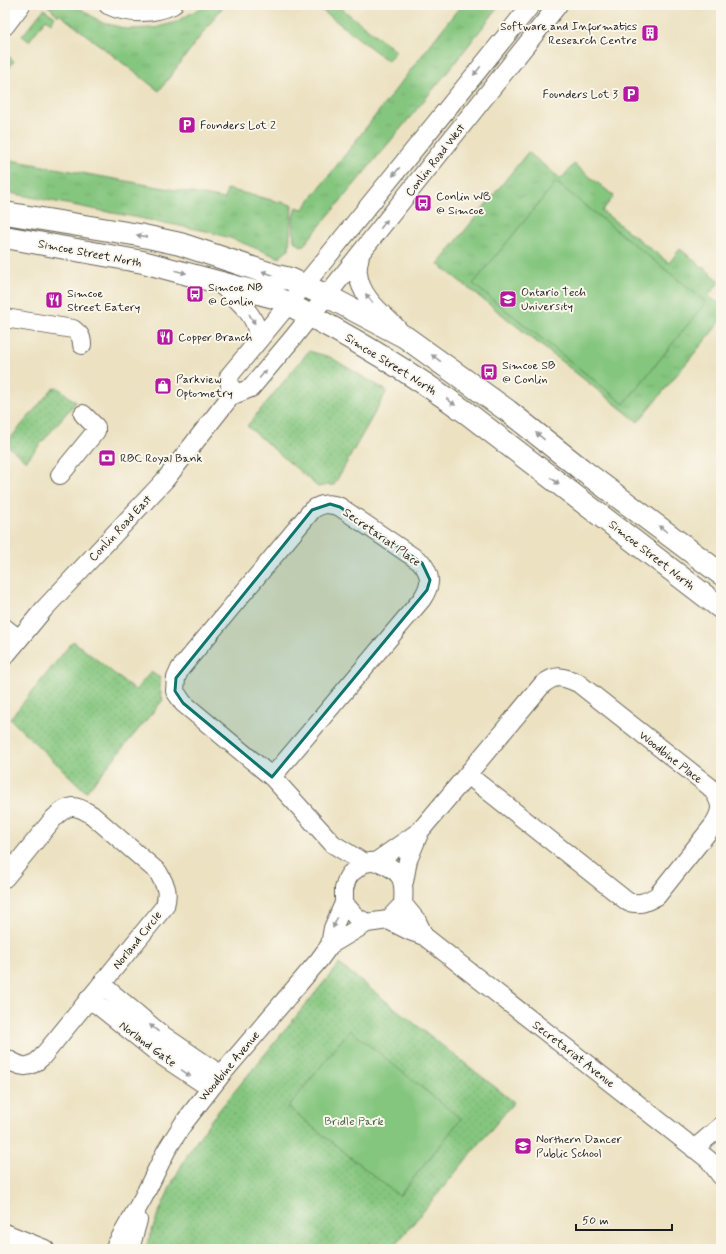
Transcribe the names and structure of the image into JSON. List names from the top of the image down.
{
  "streets": {
    "main road": ["Simcoe Street North"],
    "street": [
      "Conlin Road West",
      "Conlin Road East",
      "Secretariat Place",
      "Woodbine Place",
      "Norland Circle",
      "Norland Gate",
      "Secretariat Avenue",
      "Woodbine Avenue"
    ]
  },
  "crossings": [
    ["Conlin Road West", "Simcoe Street North"],
    ["Secretariat Place", "Woodbine Place"],
    ["Secretariat Place", "Secretariat Avenue"],
    ["Secretariat Place", "Woodbine Avenue"],
    ["Woodbine Place", "Secretariat Avenue"],
    ["Woodbine Place", "Woodbine Avenue"],
    ["Norland Circle", "Norland Gate"],
    ["Norland Gate", "Woodbine Avenue"],
    ["Secretariat Avenue", "Woodbine Avenue"]
  ],
  "parks": ["Bridle Park"],
  "places": {
    "building": ["Software and Informatics Research Centre"],
    "parking": ["Founders Lot 3", "Founders Lot 2"],
    "bus stop": ["Conlin WB @ Simcoe", "Simcoe NB @ Conlin", "Simcoe SB @ Conlin"],
    "school or university": ["Ontario Tech University", "Northern Dancer Public School"],
    "restaurant": ["Simcoe Street Eatery", "Copper Branch"],
    "shop": ["Parkview Optometry"],
    "bank": ["RBC Royal Bank"]
  },
  "scale_bar": "50 m"
}
